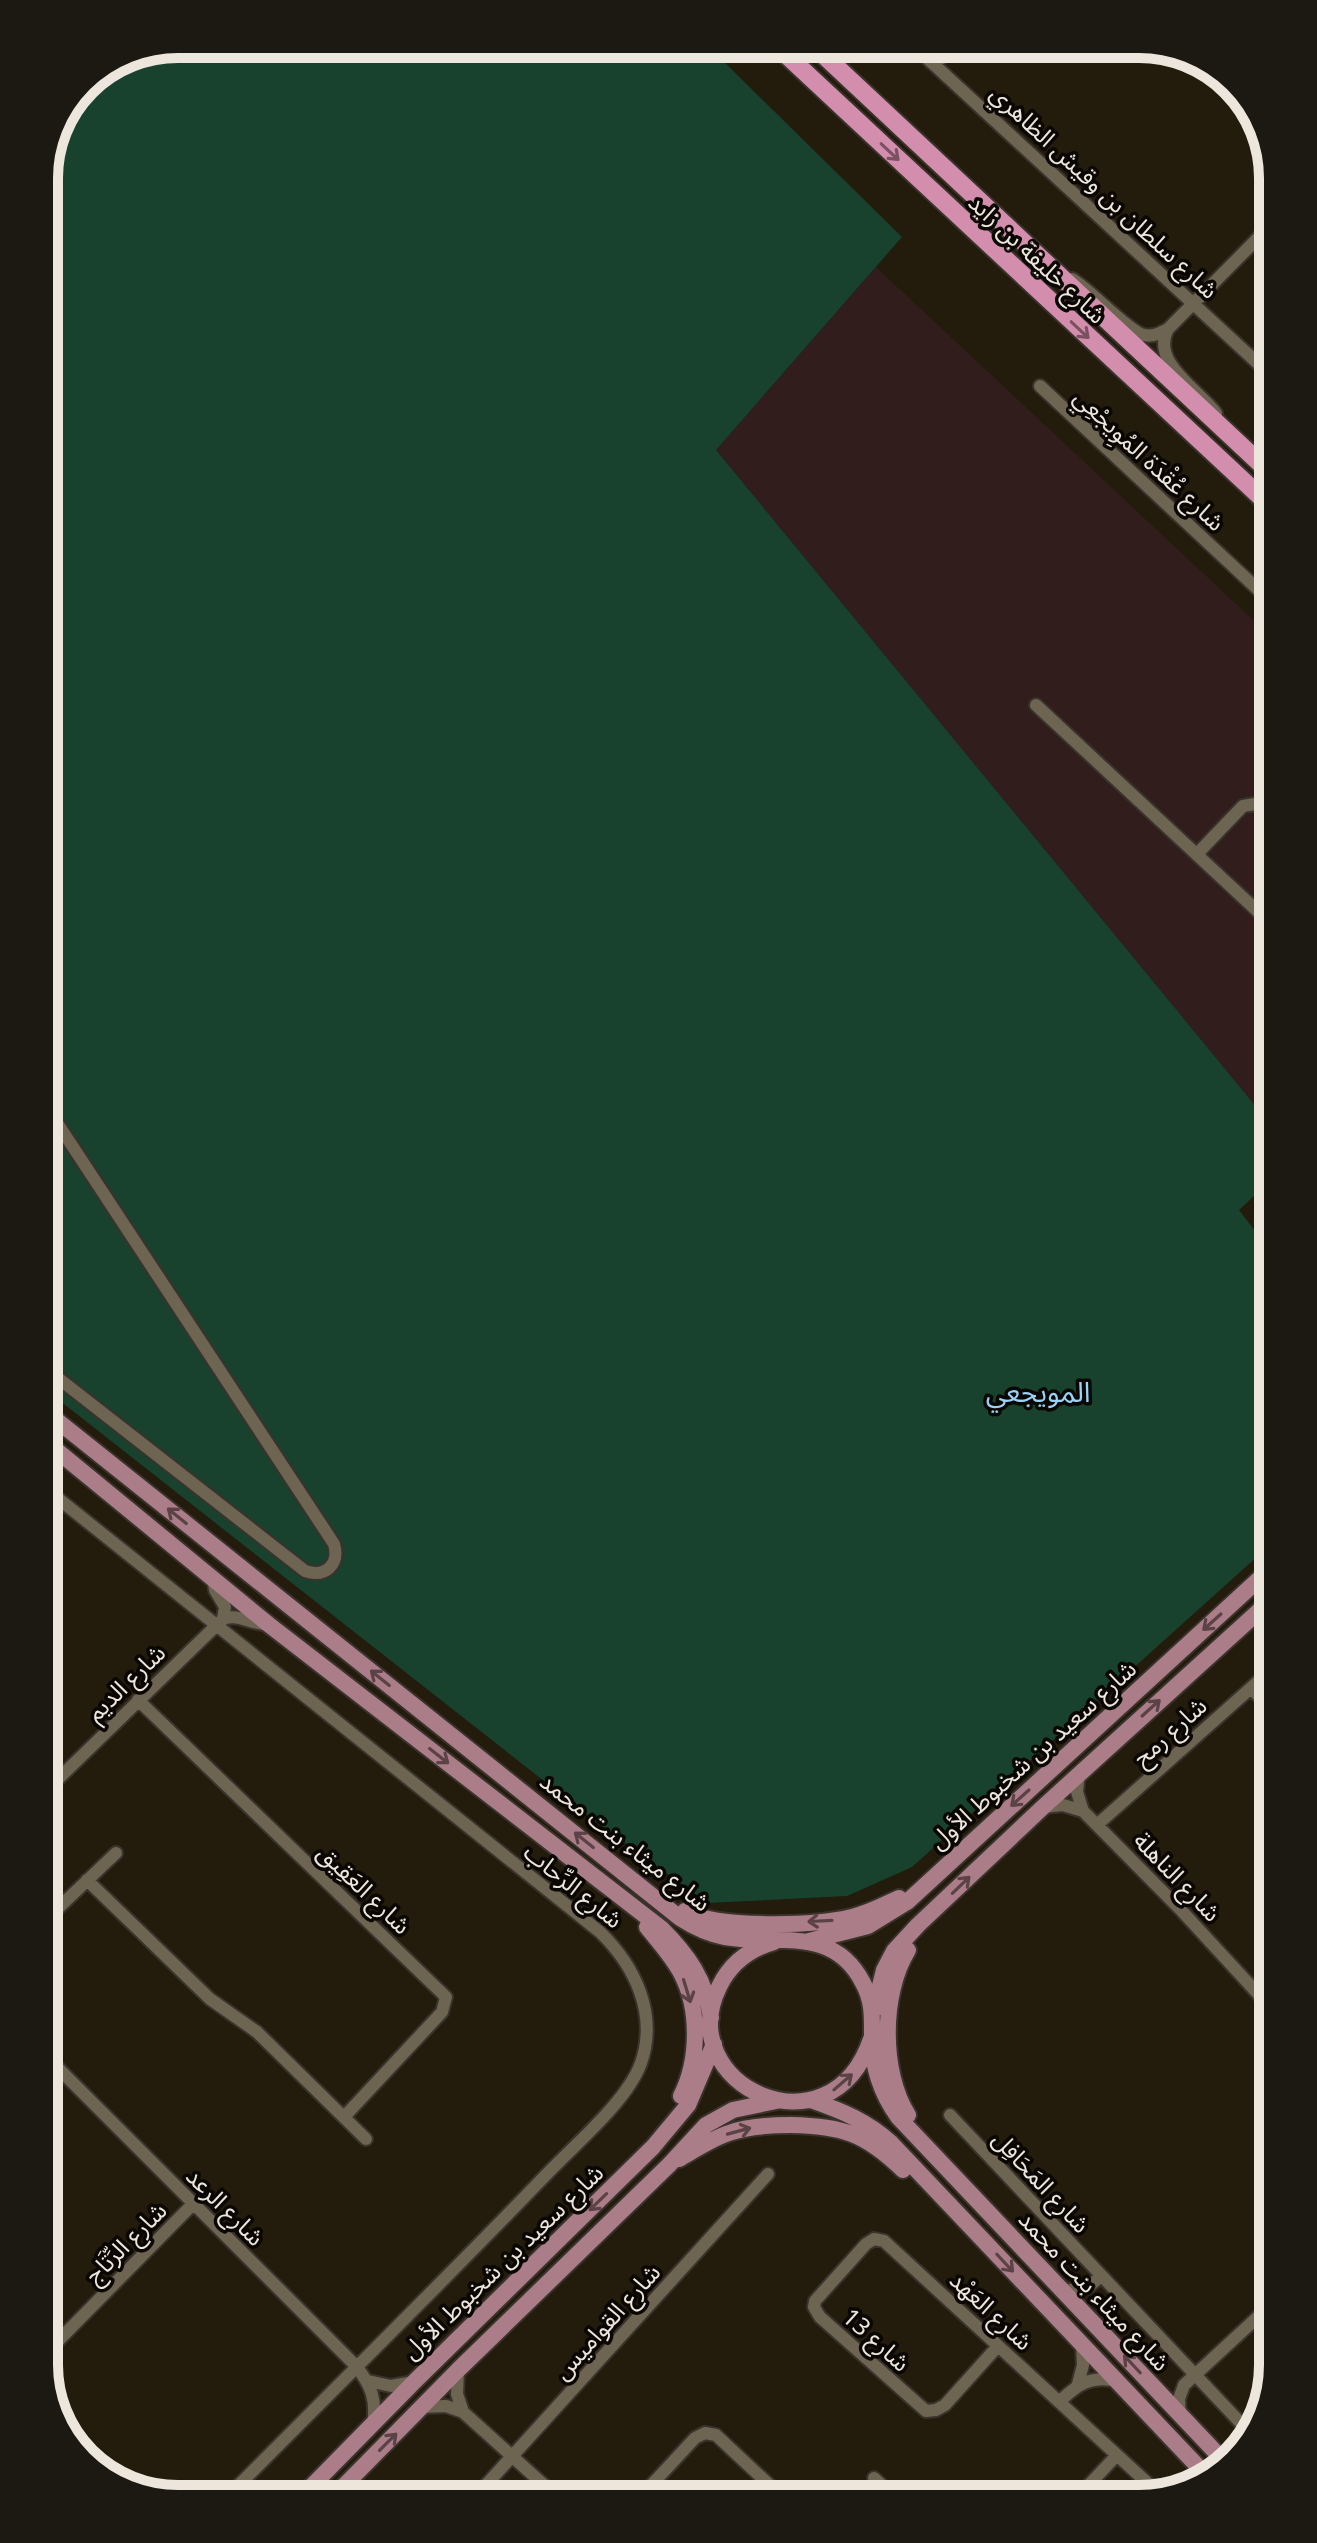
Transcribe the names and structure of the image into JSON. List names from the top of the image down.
{
  "streets": {
    "highway": ["شارع خليفة بن زايد"],
    "main road": ["شارع سعيد بن شخبوط الأول", "شارع ميثاء بنت محمد"],
    "street": [
      "شارع سلطان بن وقيش الظاهري",
      "شارع عُقْدَة المُوِيجْعِي",
      "شارع الديم",
      "شارع رمح",
      "شارع الناهلة",
      "شارع الرِّحاب",
      "شارع العَقِيق",
      "شارع المَحَافِل",
      "شارع الرعد",
      "شارع الرِّتَاج",
      "شارع العَهْد",
      "شارع القواميس",
      "شارع 13"
    ]
  },
  "crossings": [
    ["شارع الديم", "شارع الرِّحاب"],
    ["شارع الديم", "شارع العَقِيق"],
    ["شارع رمح", "شارع الناهلة"],
    ["شارع سعيد بن شخبوط الأول", "شارع ميثاء بنت محمد"],
    ["شارع الرِّحاب", "شارع الرعد"],
    ["شارع الرعد", "شارع الرِّتَاج"],
    ["شارع العَهْد", "شارع 13"]
  ],
  "districts": ["المويجعي"]
}
